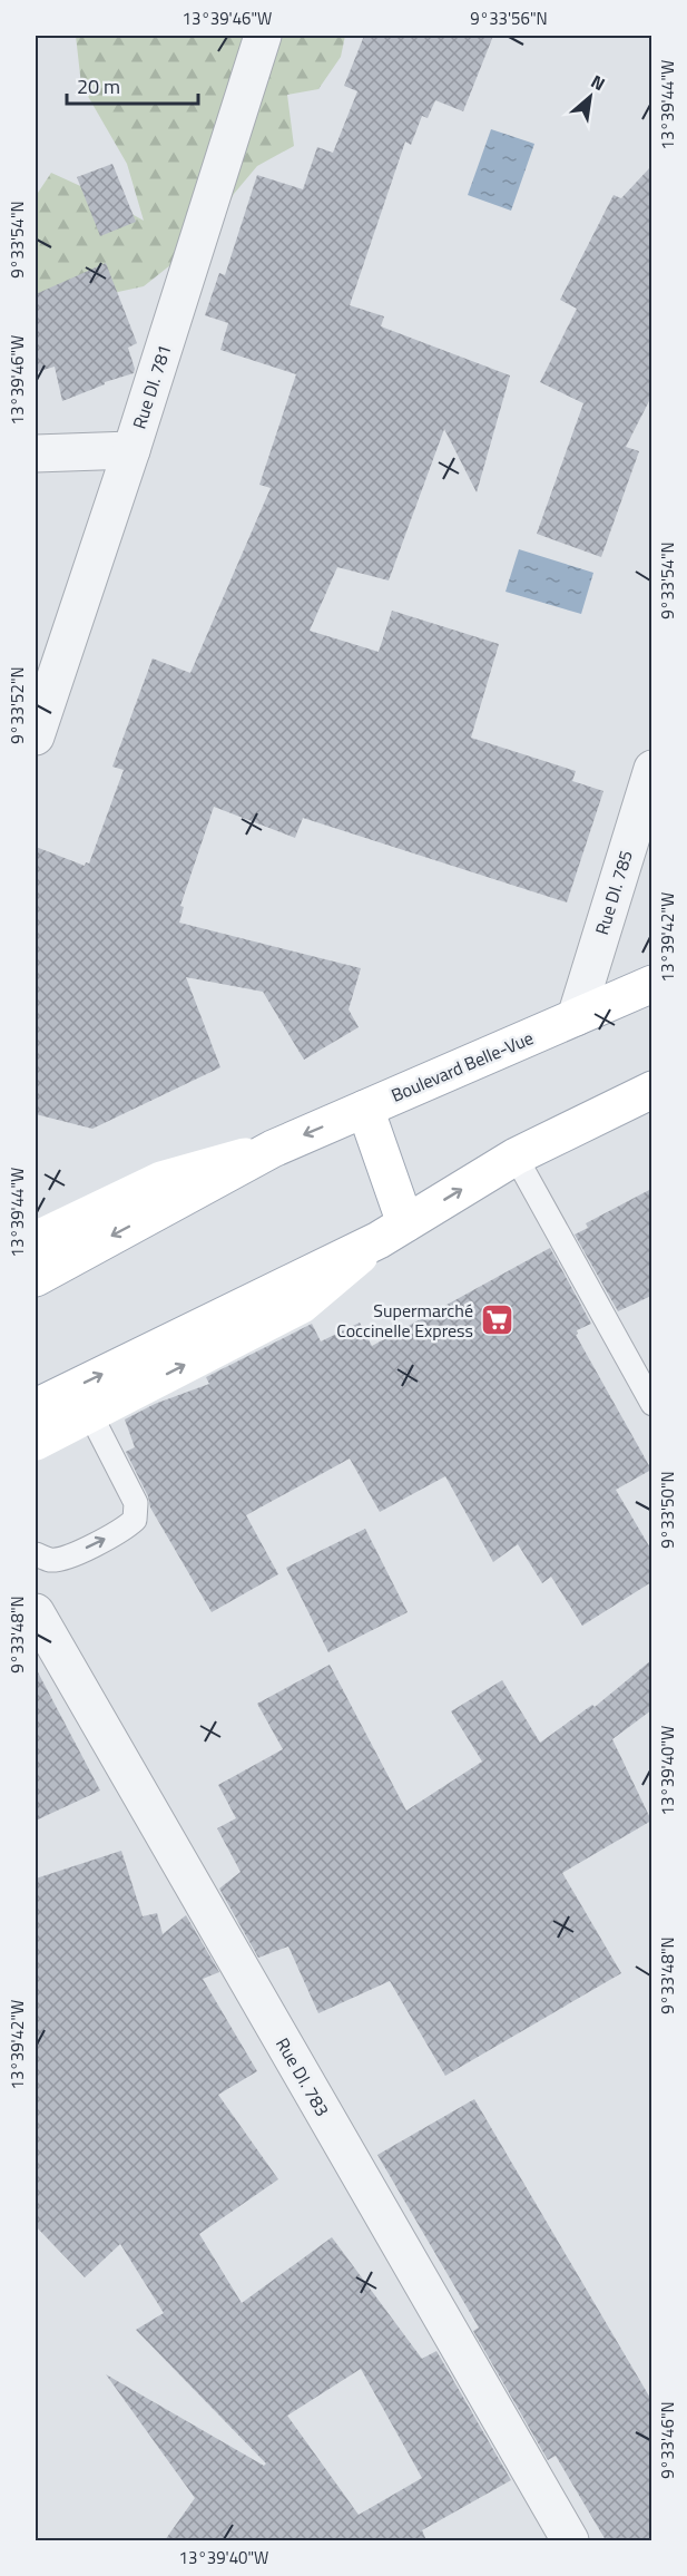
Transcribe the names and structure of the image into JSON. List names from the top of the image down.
{
  "streets": {
    "main road": ["Boulevard Belle-Vue"],
    "street": ["Rue DI. 781", "Rue DI. 785", "Rue DI. 783"]
  },
  "crossings": [
    ["Rue DI. 785", "Boulevard Belle-Vue"]
  ],
  "places": {
    "supermarket": ["Supermarché Coccinelle Express"]
  },
  "scale_bar": "20 m",
  "north": "top right",
  "coordinates": [
    "13°39'46\"W",
    "9°33'56\"N",
    "13°39'44\"W",
    "9°33'54\"N",
    "9°33'52\"N",
    "13°39'42\"W",
    "9°33'50\"N",
    "9°33'48\"N",
    "13°39'40\"W",
    "9°33'46\"N"
  ]
}
